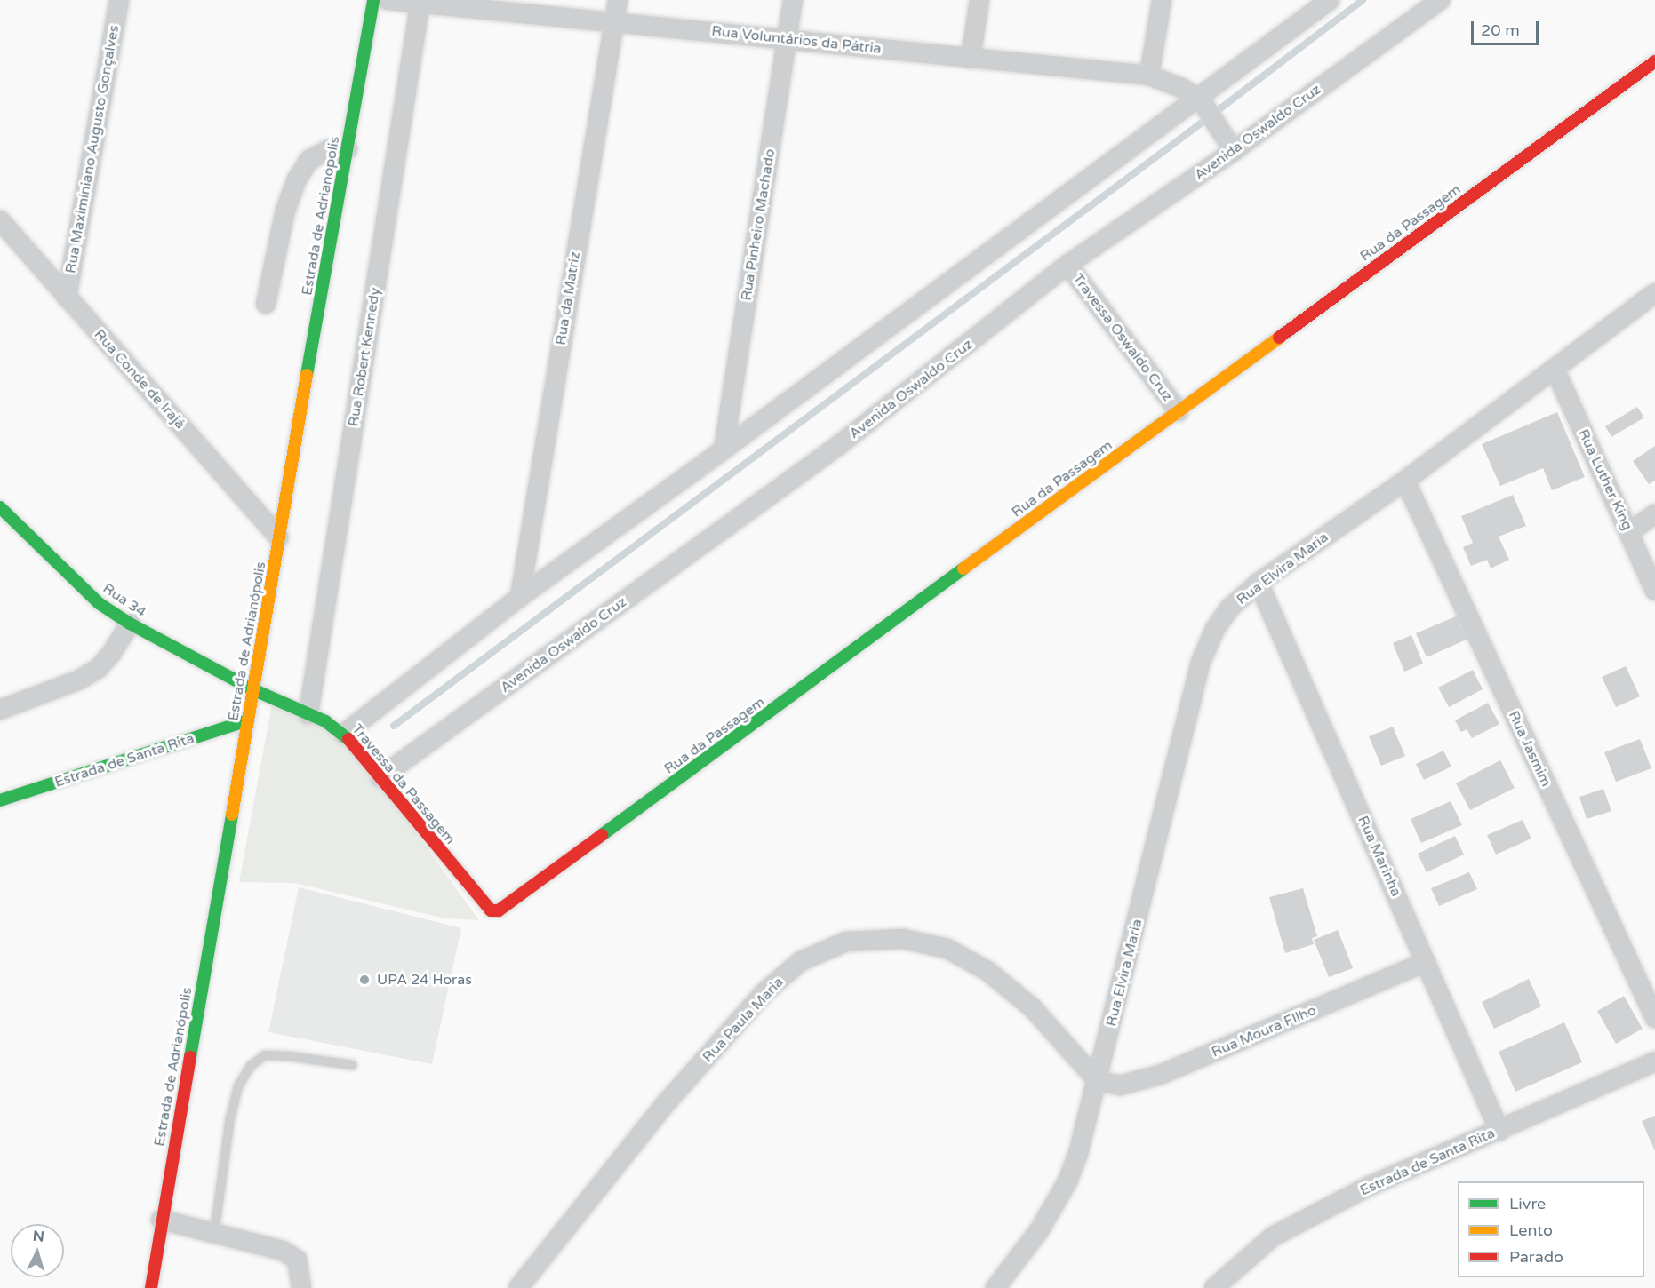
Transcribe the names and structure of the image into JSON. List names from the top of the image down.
{
  "streets": {
    "street": [
      "Rua Voluntários da Pátria",
      "Avenida Oswaldo Cruz",
      "Rua Maximíniano Augusto Gonçalves",
      "Estrada de Adrianópolis",
      "Rua da Passagem",
      "Rua Pinheiro Machado",
      "Rua da Matriz",
      "Travessa Oswaldo Cruz",
      "Rua Robert Kennedy",
      "Rua Conde de Irajá",
      "Rua Luther King",
      "Rua Elvira Maria",
      "Rua 34",
      "Rua Jasmim",
      "Estrada de Santa Rita",
      "Travessa da Passagem",
      "Rua Marinha",
      "Rua Paula Maria",
      "Rua Moura FIlho"
    ]
  },
  "crossings": [
    ["Rua Voluntários da Pátria", "Rua Pinheiro Machado"],
    ["Rua Voluntários da Pátria", "Rua da Matriz"],
    ["Rua Voluntários da Pátria", "Rua Robert Kennedy"],
    ["Avenida Oswaldo Cruz", "Travessa Oswaldo Cruz"],
    ["Avenida Oswaldo Cruz", "Travessa da Passagem"],
    ["Rua Maximíniano Augusto Gonçalves", "Rua Conde de Irajá"],
    ["Estrada de Adrianópolis", "Rua Conde de Irajá"],
    ["Estrada de Adrianópolis", "Rua 34"],
    ["Estrada de Adrianópolis", "Estrada de Santa Rita"],
    ["Estrada de Adrianópolis", "Travessa da Passagem"],
    ["Rua da Passagem", "Travessa Oswaldo Cruz"],
    ["Rua da Passagem", "Travessa da Passagem"],
    ["Rua Robert Kennedy", "Travessa da Passagem"],
    ["Rua Luther King", "Rua Elvira Maria"],
    ["Rua Elvira Maria", "Rua Jasmim"],
    ["Rua Elvira Maria", "Rua Marinha"],
    ["Rua Elvira Maria", "Rua Paula Maria"],
    ["Rua Elvira Maria", "Rua Moura FIlho"],
    ["Rua 34", "Travessa da Passagem"],
    ["Estrada de Santa Rita", "Rua Marinha"],
    ["Rua Marinha", "Rua Moura FIlho"],
    ["Rua Paula Maria", "Rua Moura FIlho"]
  ],
  "places": ["UPA 24 Horas"],
  "legend": ["Livre", "Lento", "Parado"],
  "scale_bar": "20 m",
  "north": "top"
}
